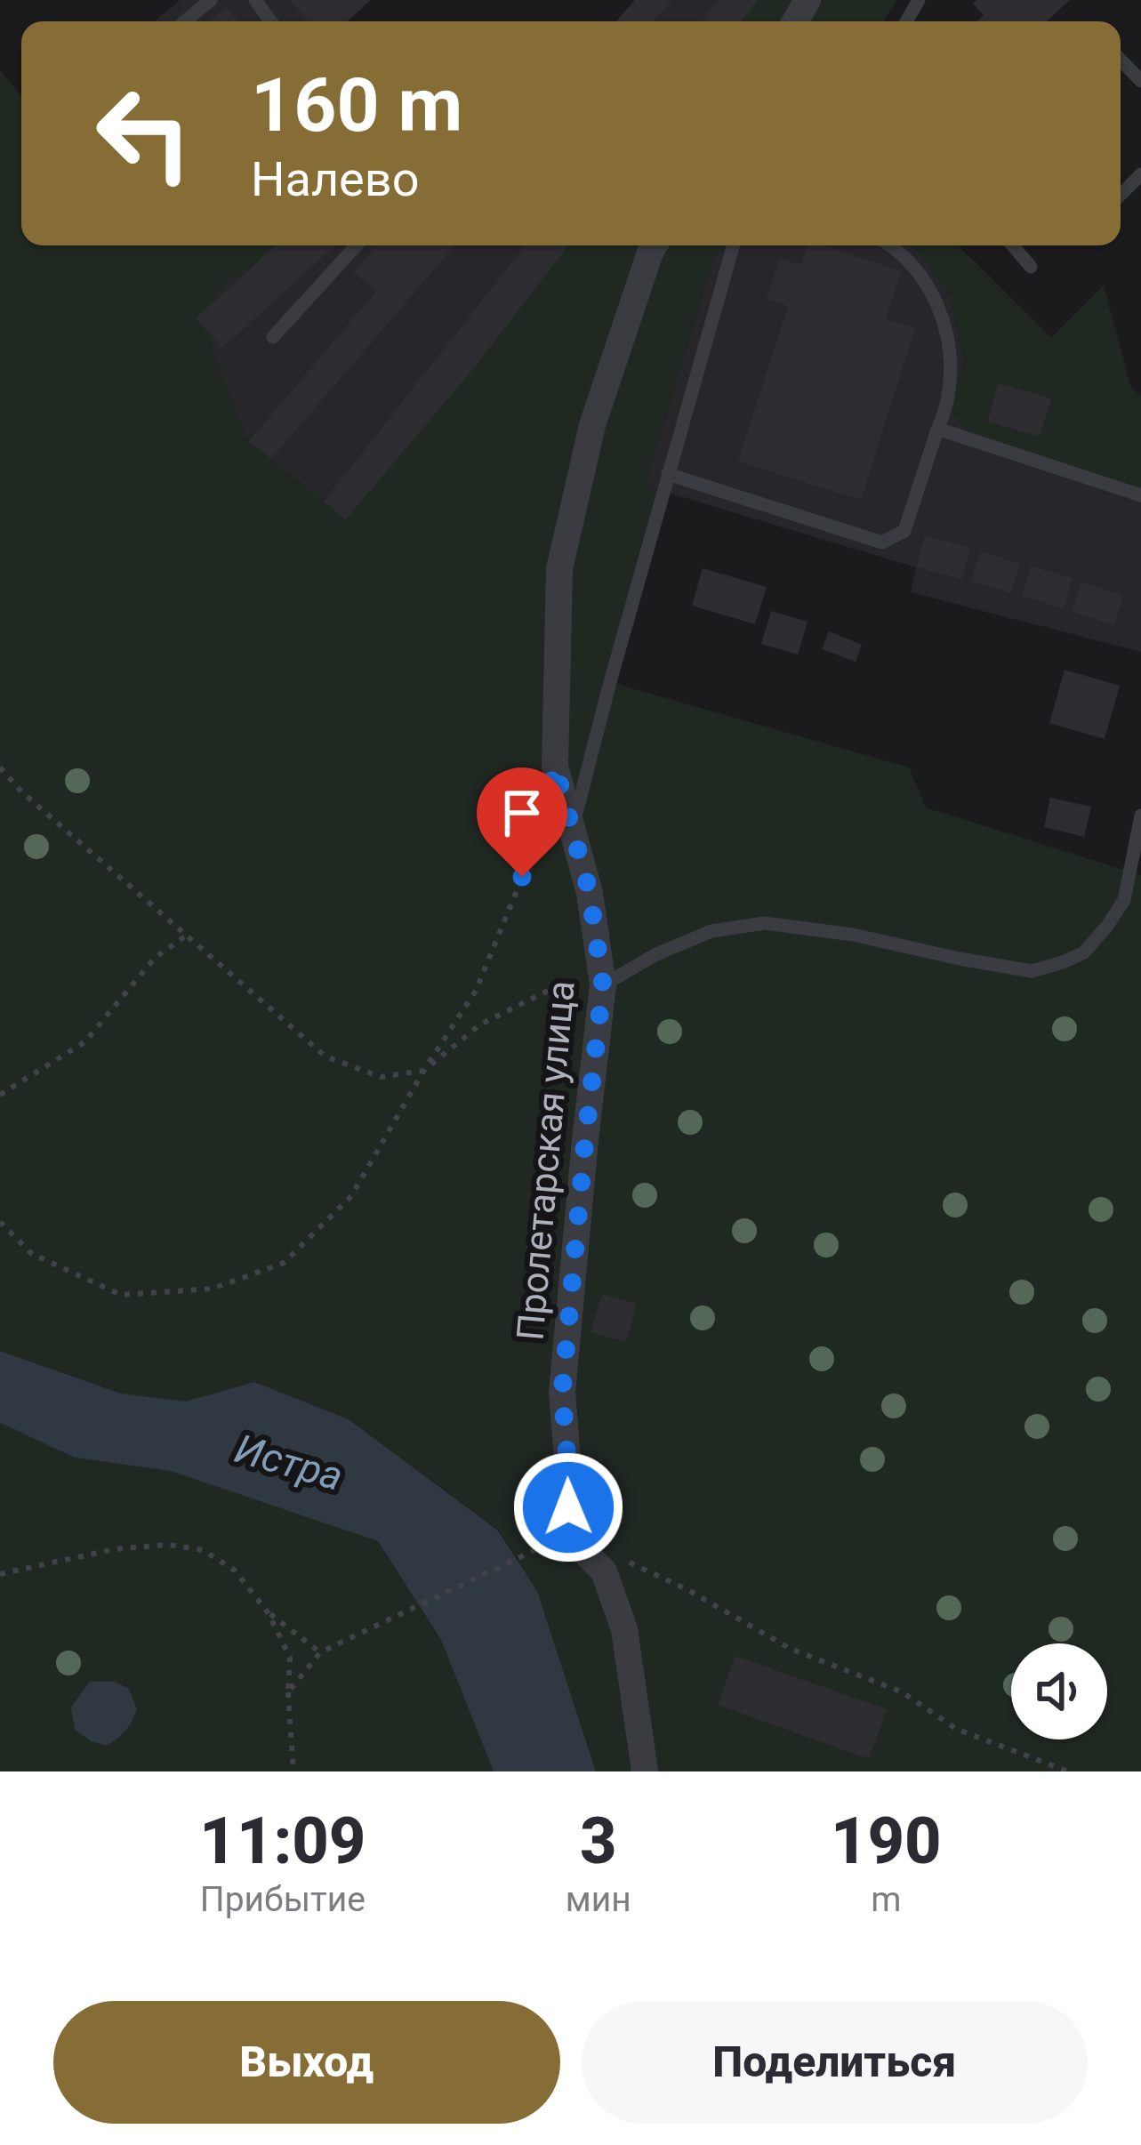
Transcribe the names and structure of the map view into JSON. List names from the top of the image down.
{
  "streets": {
    "street": ["Пролетарская улица"]
  },
  "water": ["Истра"],
  "page": {
    "turn": ["160 m", "Налево"],
    "eta": [
      "11:09",
      "Прибытие",
      "3",
      "мин",
      "190",
      "m"
    ],
    "buttons": ["Выход", "Поделиться"]
  }
}
